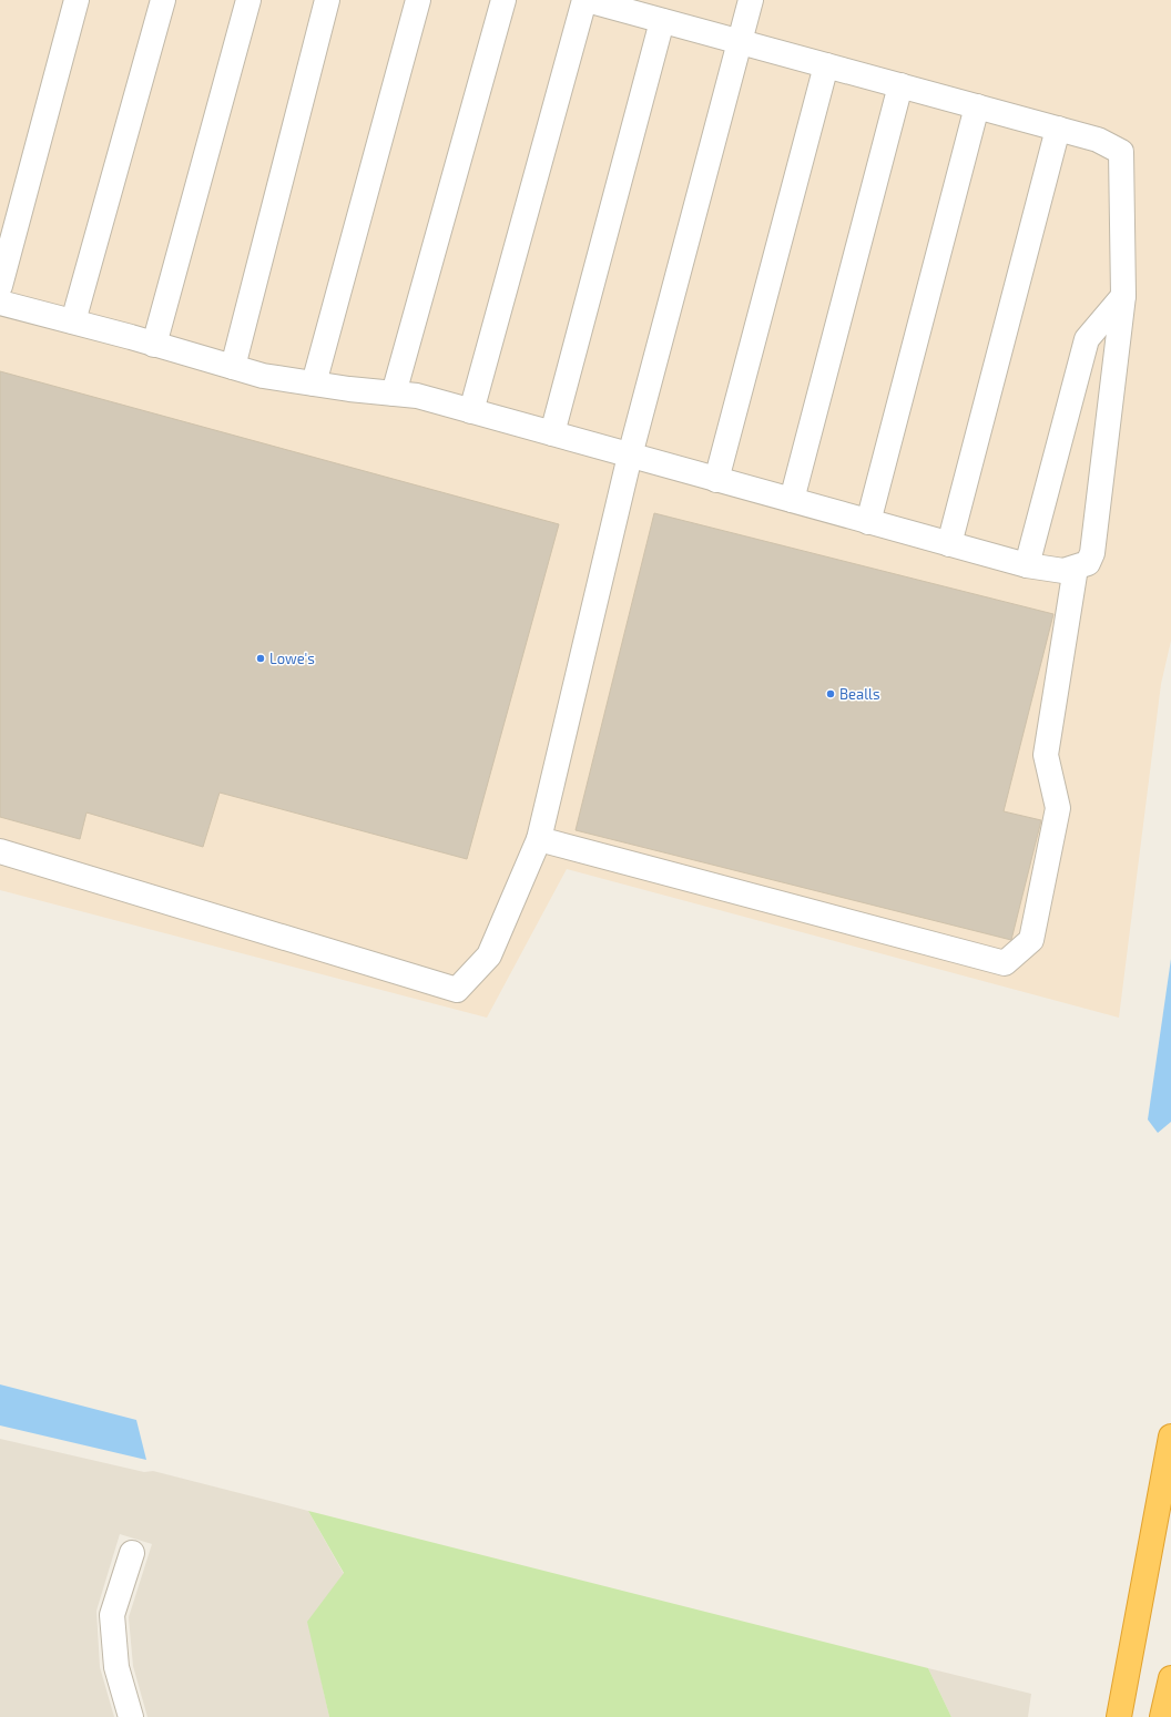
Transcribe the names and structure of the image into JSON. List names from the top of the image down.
{
  "places": ["Lowe's", "Bealls"]
}
